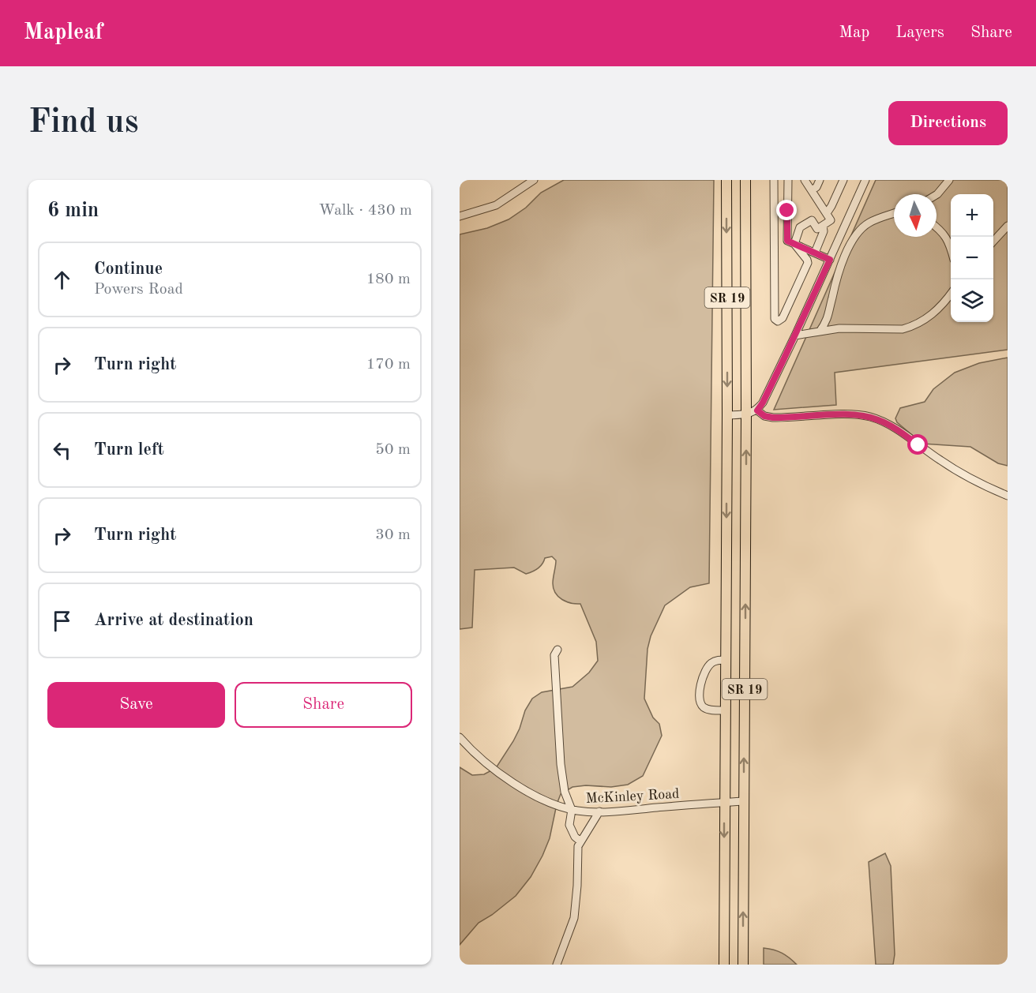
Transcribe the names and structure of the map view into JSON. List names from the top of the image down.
{
  "streets": {
    "main road": ["SR 19"],
    "street": ["McKinley Road"]
  },
  "crossings": [
    ["SR 19", "McKinley Road"]
  ],
  "north": "bottom",
  "page": {
    "header": "Mapleaf",
    "nav": ["Map", "Layers", "Share"],
    "buttons": [
      "Directions",
      ["Save", "Share"]
    ],
    "title": "Find us",
    "heading": ["6 min", "Walk · 430 m"],
    "map_buttons": ["+", "−"],
    "list": [
      ["Continue", "Powers Road", "180 m"],
      ["Turn right", "170 m"],
      ["Turn left", "50 m"],
      ["Turn right", "30 m"],
      "Arrive at destination"
    ]
  }
}
